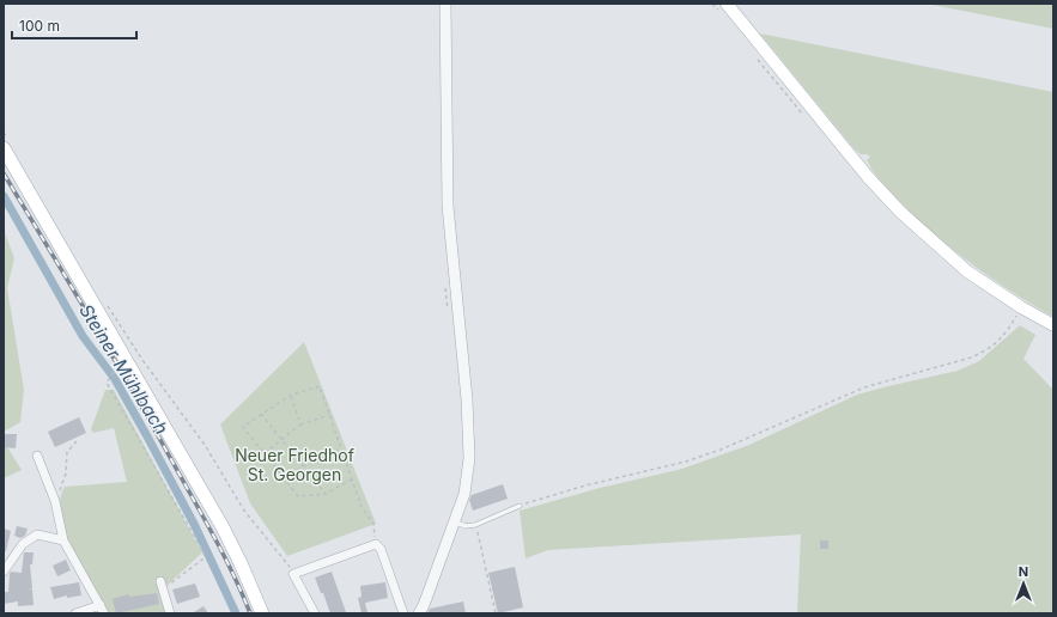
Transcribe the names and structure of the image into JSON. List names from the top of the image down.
{
  "water": ["Steiner Mühlbach"],
  "parks": ["Neuer Friedhof St. Georgen"],
  "scale_bar": "100 m",
  "north": "top"
}
